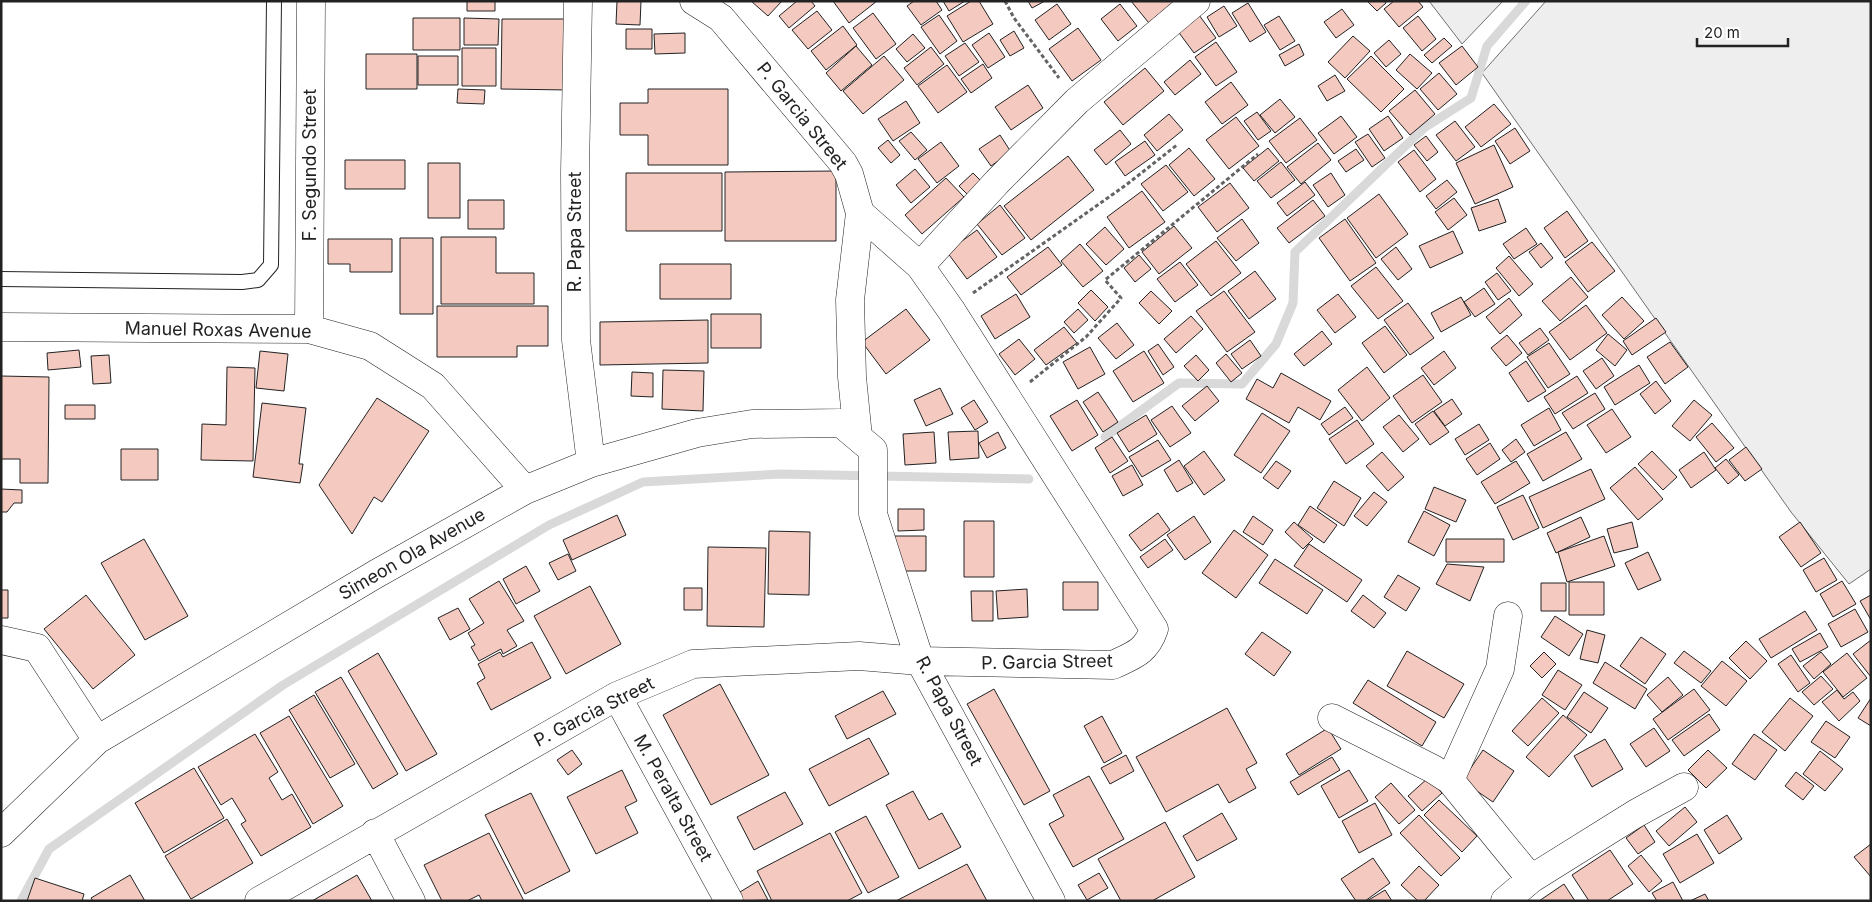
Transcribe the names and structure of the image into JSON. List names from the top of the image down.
{
  "streets": {
    "street": [
      "P. Garcia Street",
      "F. Segundo Street",
      "R. Papa Street",
      "Manuel Roxas Avenue",
      "Simeon Ola Avenue",
      "M. Peralta Street"
    ]
  },
  "crossings": [
    ["P. Garcia Street", "R. Papa Street"],
    ["P. Garcia Street", "M. Peralta Street"],
    ["F. Segundo Street", "Manuel Roxas Avenue"],
    ["R. Papa Street", "Simeon Ola Avenue"],
    ["Manuel Roxas Avenue", "Simeon Ola Avenue"]
  ],
  "scale_bar": "20 m"
}
